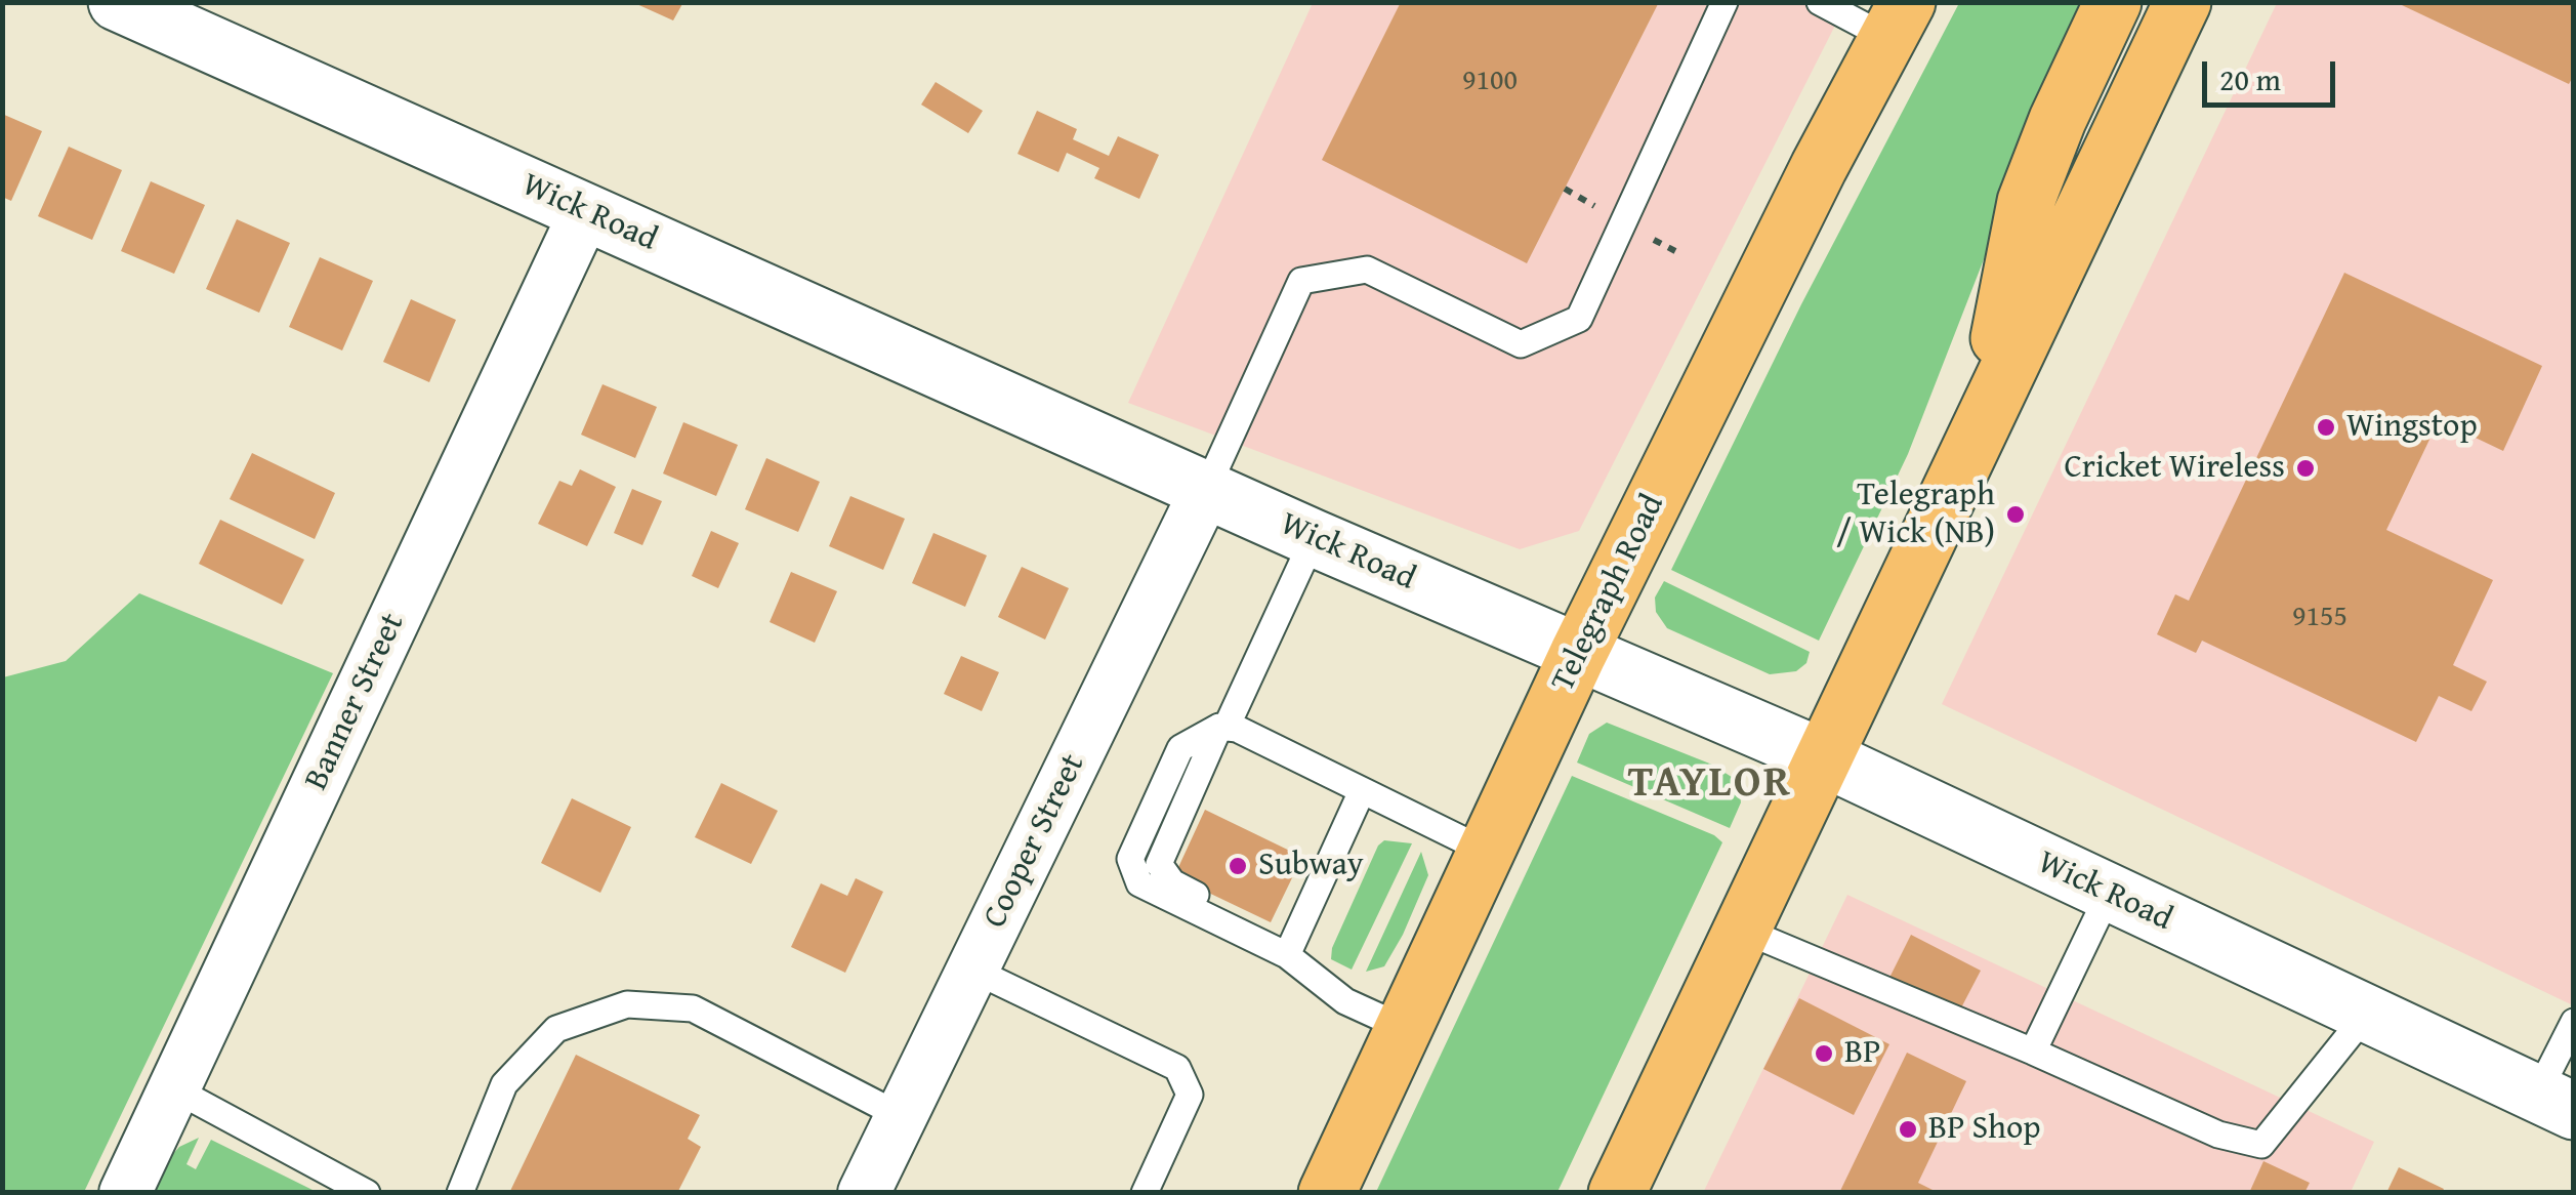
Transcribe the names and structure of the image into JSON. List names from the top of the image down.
{
  "streets": {
    "main road": ["Telegraph Road"],
    "street": ["Wick Road", "Banner Street", "Cooper Street"]
  },
  "crossings": [
    ["Wick Road", "Telegraph Road"],
    ["Wick Road", "Banner Street"],
    ["Wick Road", "Cooper Street"]
  ],
  "districts": ["TAYLOR"],
  "places": [
    "Wingstop",
    "Cricket Wireless",
    "Telegraph / Wick (NB)",
    "Subway",
    "BP",
    "BP Shop"
  ],
  "house_numbers": ["9100", "9155"],
  "scale_bar": "20 m"
}
